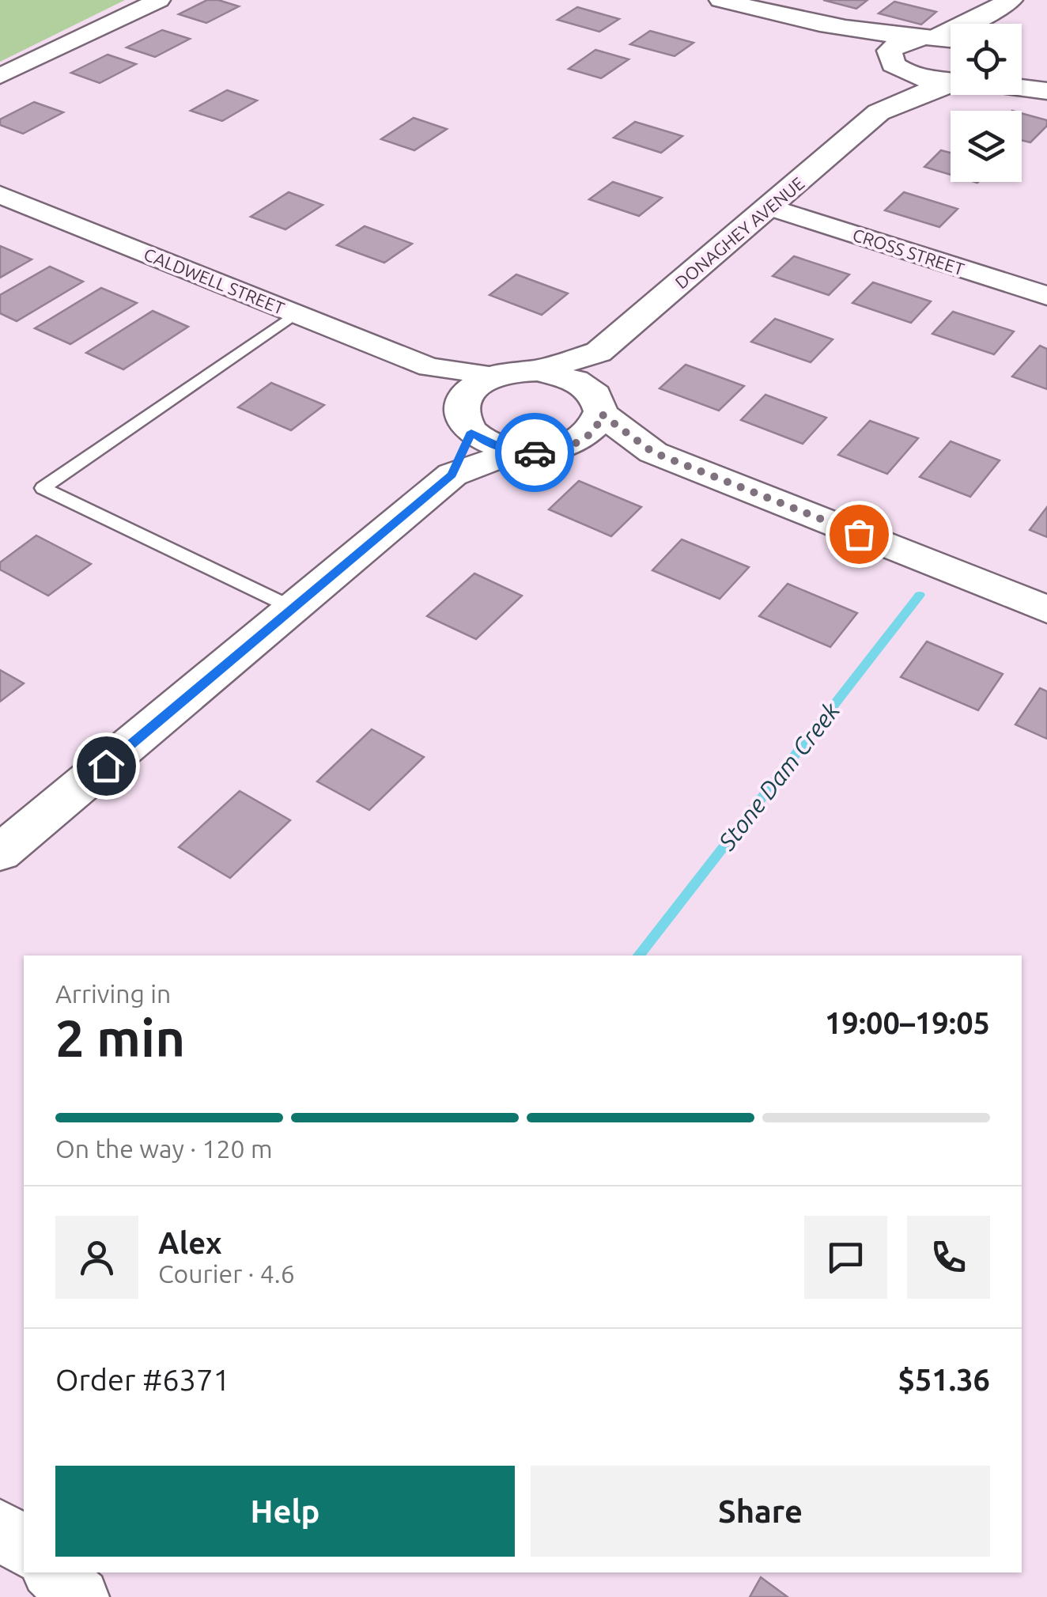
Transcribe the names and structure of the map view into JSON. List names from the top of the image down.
{
  "streets": {
    "main road": ["DONAGHEY AVENUE"],
    "street": ["CROSS STREET", "CALDWELL STREET"]
  },
  "crossings": [
    ["DONAGHEY AVENUE", "CROSS STREET"],
    ["DONAGHEY AVENUE", "CALDWELL STREET"]
  ],
  "water": ["Stone Dam Creek"],
  "page": {
    "heading": ["2 min", "Arriving in", "19:00–19:05"],
    "panel": [
      "Alex",
      "Courier · 4.6",
      "Order #6371",
      "$51.36"
    ],
    "bar": "On the way · 120 m",
    "buttons": ["Help", "Share"]
  }
}
